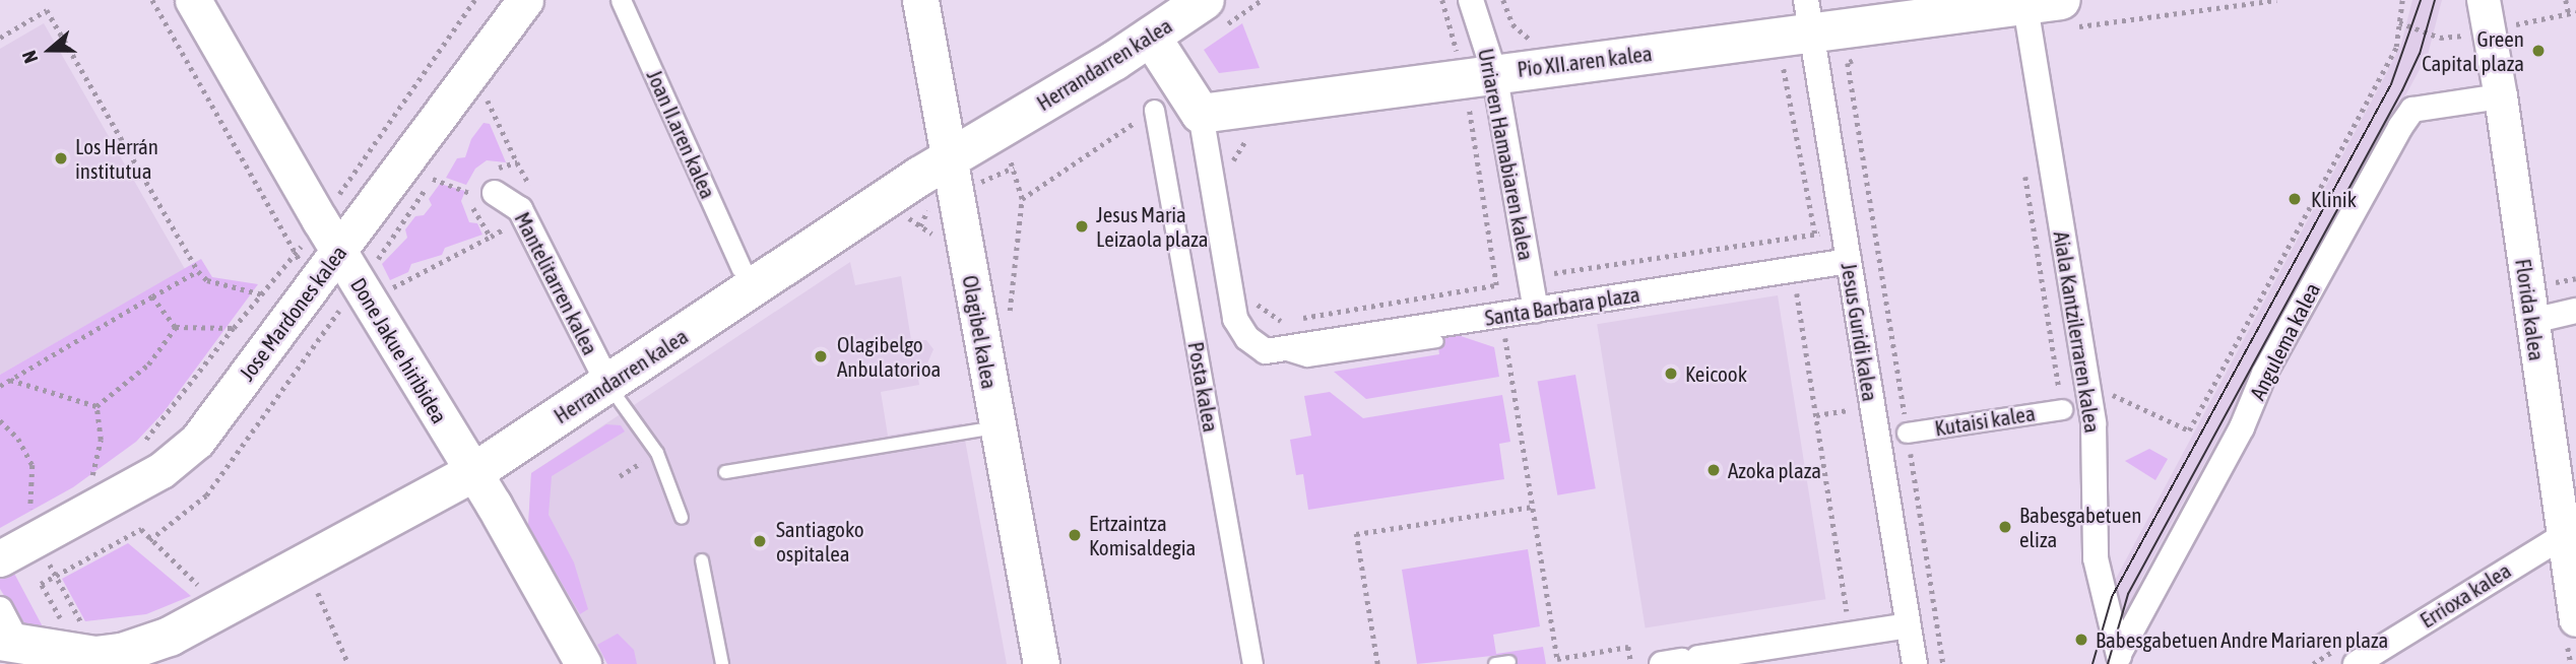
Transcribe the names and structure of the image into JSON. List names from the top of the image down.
{
  "streets": {
    "main road": [
      "Pio XII.aren kalea",
      "Herrandarren kalea",
      "Jose Mardones kalea",
      "Olagibel kalea",
      "Done Jakue hiribidea"
    ],
    "street": [
      "Joan II.aren kalea",
      "Urriaren Hamabiaren kalea",
      "Mantelitarren kalea",
      "Santa Barbara plaza",
      "Florida kalea",
      "Jesus Guridi kalea",
      "Aiala Kantzilerraren kalea",
      "Angulema kalea",
      "Posta kalea",
      "Kutaisi kalea",
      "Errioxa kalea"
    ]
  },
  "crossings": [
    ["Pio XII.aren kalea", "Urriaren Hamabiaren kalea"],
    ["Pio XII.aren kalea", "Jesus Guridi kalea"],
    ["Pio XII.aren kalea", "Aiala Kantzilerraren kalea"],
    ["Herrandarren kalea", "Mantelitarren kalea"],
    ["Herrandarren kalea", "Olagibel kalea"],
    ["Herrandarren kalea", "Done Jakue hiribidea"],
    ["Urriaren Hamabiaren kalea", "Santa Barbara plaza"],
    ["Santa Barbara plaza", "Jesus Guridi kalea"],
    ["Florida kalea", "Angulema kalea"],
    ["Florida kalea", "Errioxa kalea"],
    ["Jose Mardones kalea", "Done Jakue hiribidea"],
    ["Aiala Kantzilerraren kalea", "Angulema kalea"]
  ],
  "places": [
    "Green Capital plaza",
    "Los Herrán institutua",
    "Klinik",
    "Jesus Maria Leizaola plaza",
    "Olagibelgo Anbulatorioa",
    "Keicook",
    "Azoka plaza",
    "Babesgabetuen eliza",
    "Ertzaintza Komisaldegia",
    "Santiagoko ospitalea",
    "Babesgabetuen Andre Mariaren plaza"
  ],
  "north": "left"
}
